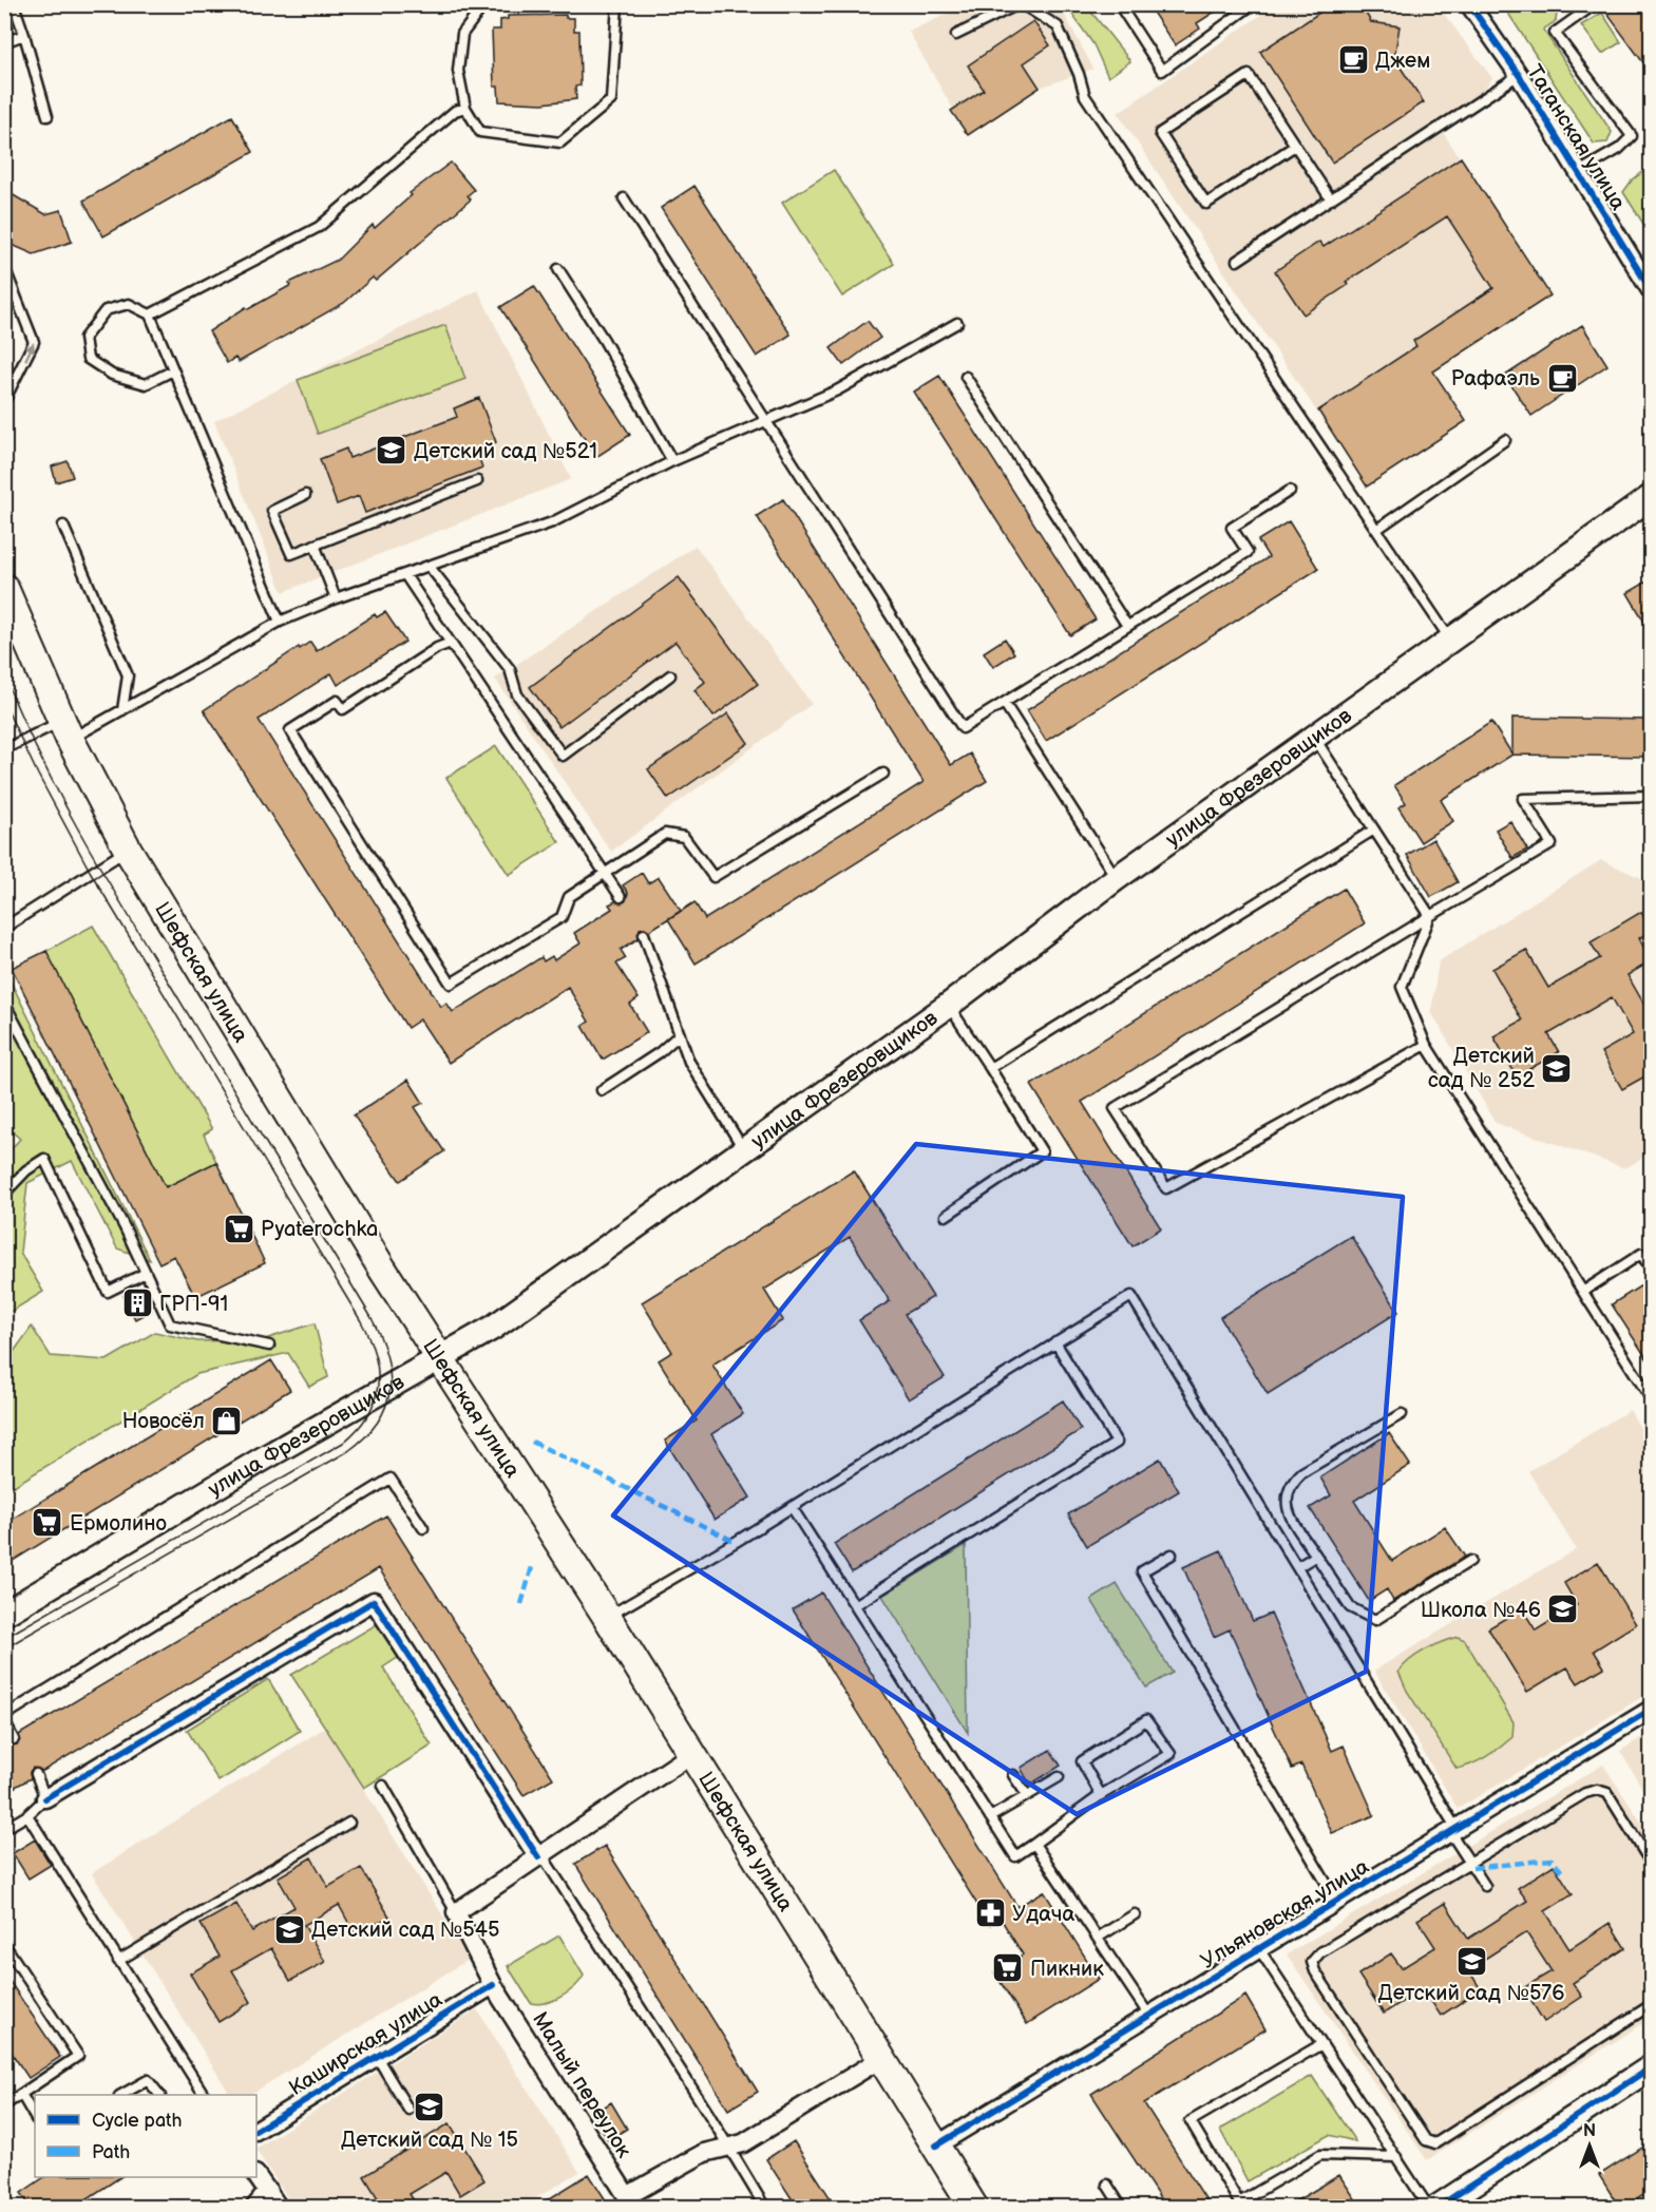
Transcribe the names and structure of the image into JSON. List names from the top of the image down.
{
  "streets": {
    "main road": ["улица Фрезеровщиков", "Шефская улица"],
    "street": [
      "Таганская улица",
      "Ульяновская улица",
      "Каширская улица",
      "Малый переулок"
    ]
  },
  "crossings": [
    ["улица Фрезеровщиков", "Шефская улица"],
    ["Шефская улица", "Ульяновская улица"],
    ["Каширская улица", "Малый переулок"]
  ],
  "places": {
    "cafe": ["Джем", "Рафаэль"],
    "school or university": [
      "Детский сад №521",
      "Детский сад № 252",
      "Школа №46",
      "Детский сад №545",
      "Детский сад №576",
      "Детский сад № 15"
    ],
    "supermarket": ["Pyaterochka", "Ермолино", "Пикник"],
    "building": ["ГРП-91"],
    "shop": ["Новосёл"],
    "pharmacy": ["Удача"]
  },
  "legend": ["Cycle path", "Path"],
  "north": "top"
}
